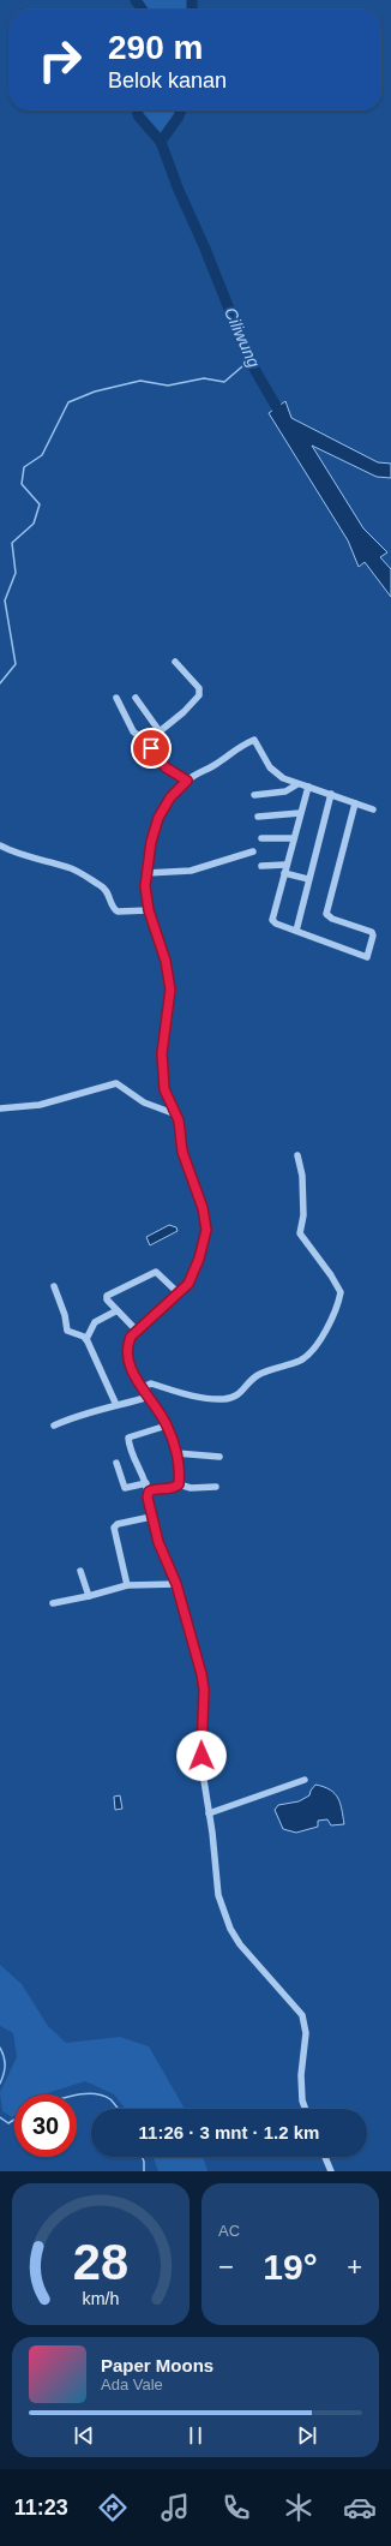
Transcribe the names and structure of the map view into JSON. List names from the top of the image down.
{
  "water": ["Ciliwung"],
  "page": {
    "turn": ["290 m", "Belok kanan"],
    "limit": "30",
    "trip": "11:26 · 3 mnt · 1.2 km",
    "tile": "AC",
    "heat": ["−", "19°", "+"],
    "song": ["Paper Moons", "Ada Vale"],
    "tabs": "11:23",
    "gauge": ["28", "km/h"]
  }
}
